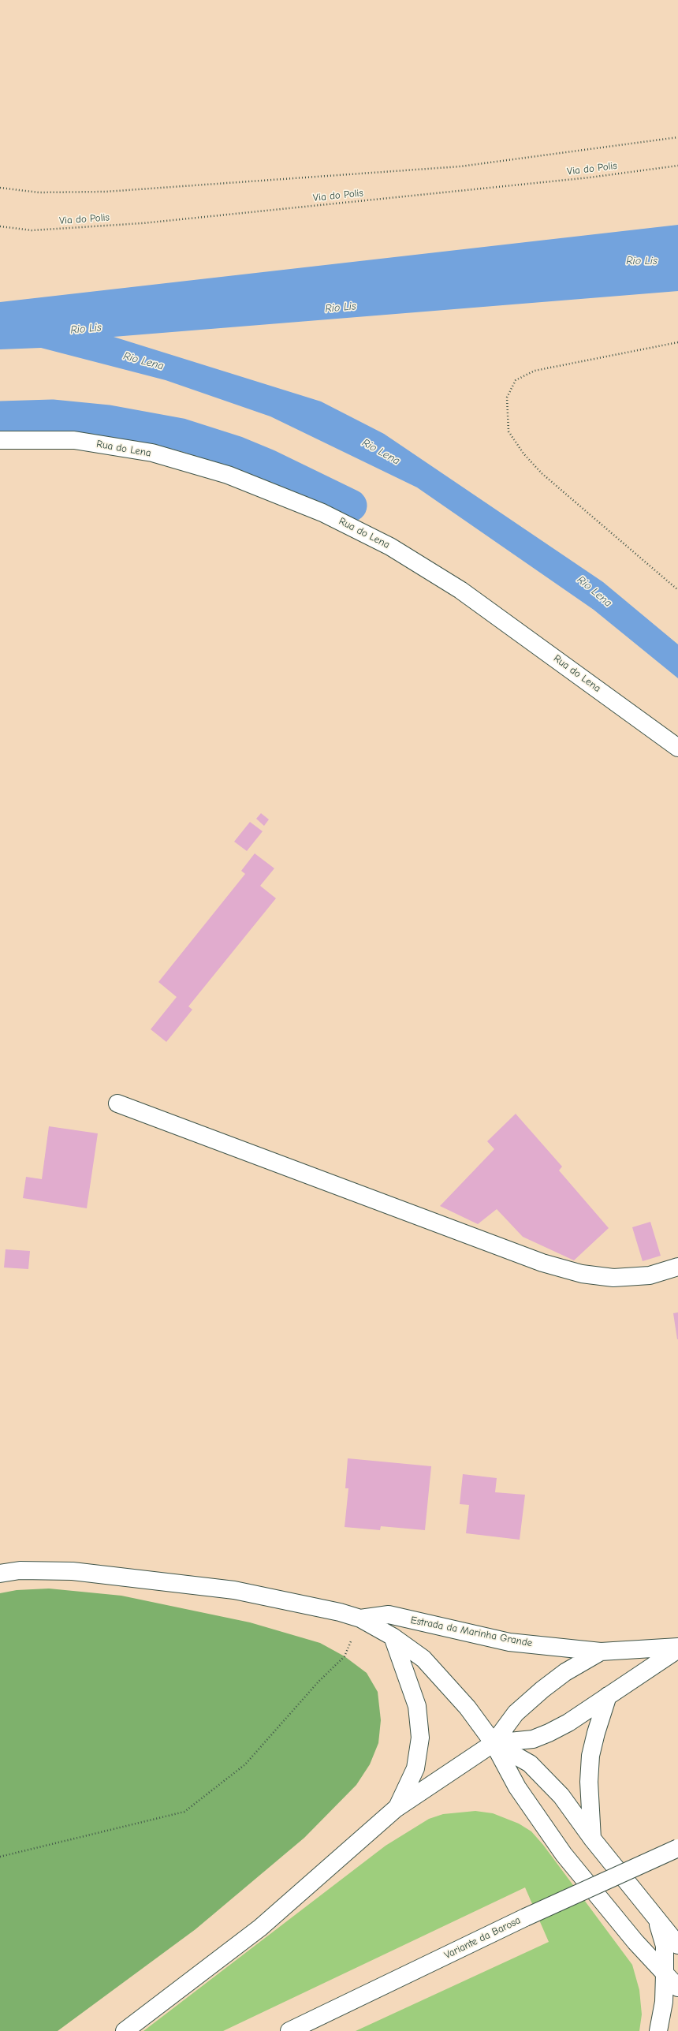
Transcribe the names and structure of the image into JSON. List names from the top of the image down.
{
  "streets": {
    "main road": ["Rua do Lena", "Estrada da Marinha Grande", "Variante da Barosa"],
    "path": ["Via do Polis"]
  },
  "water": ["Rio Lis", "Rio Lena"]
}
